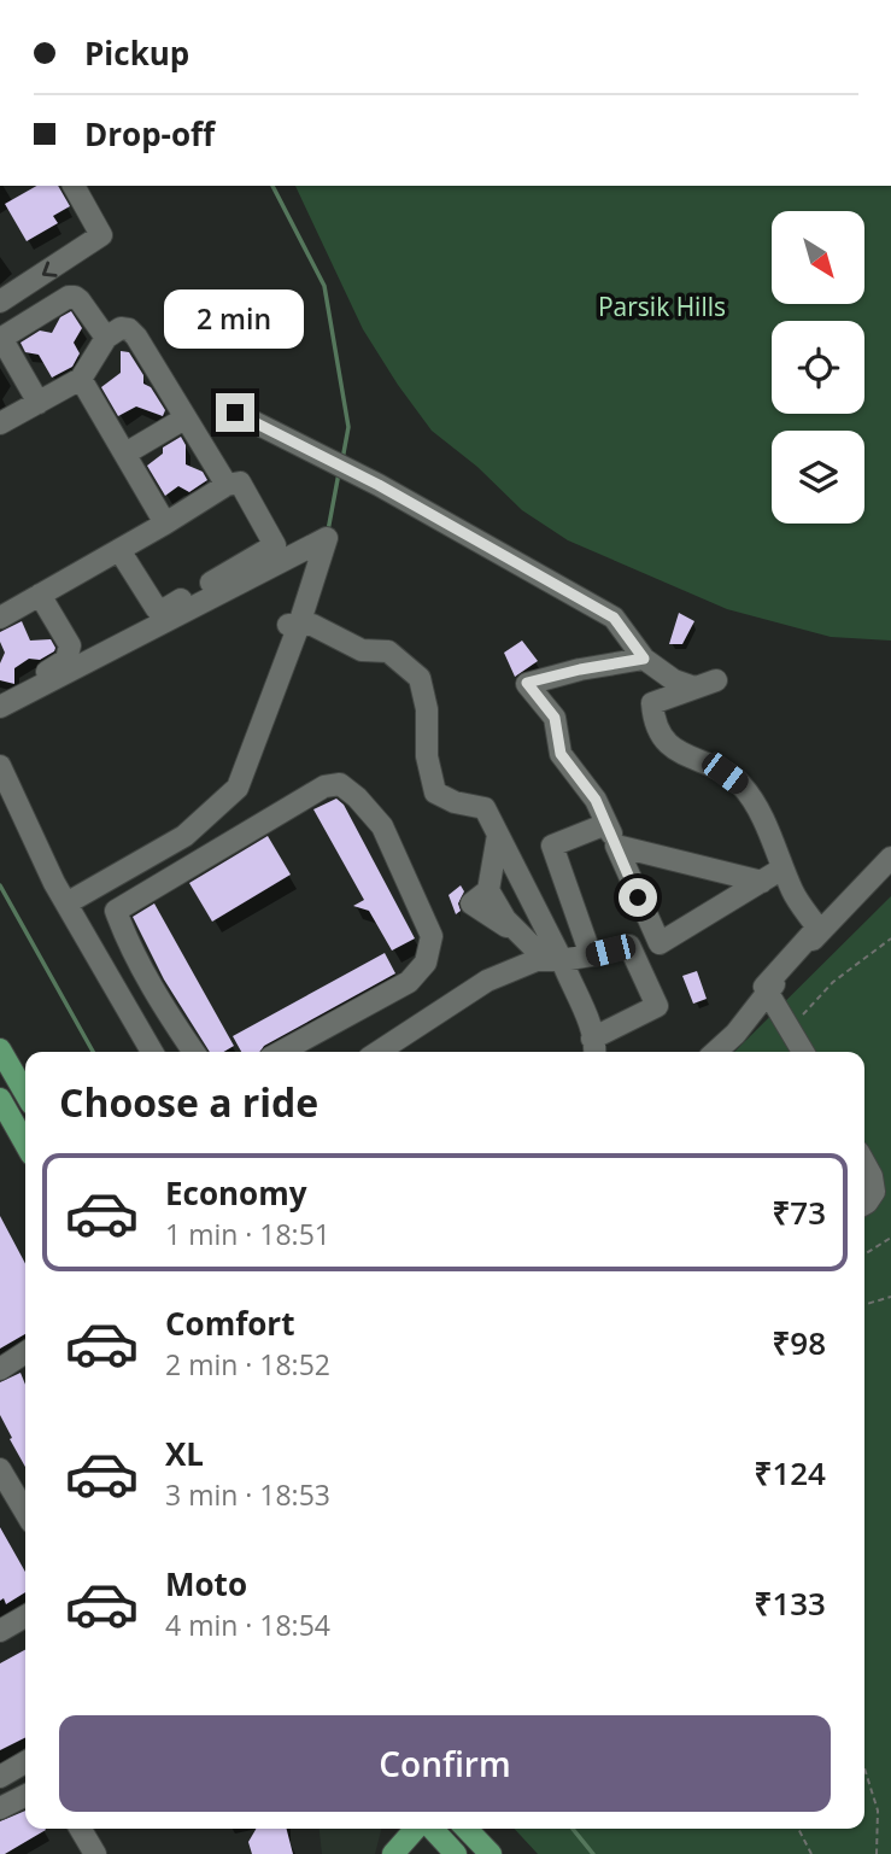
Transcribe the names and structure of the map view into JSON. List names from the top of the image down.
{
  "parks": ["Parsik Hills"],
  "north": "bottom right",
  "page": {
    "banner": ["Pickup", "Drop-off"],
    "bubble": "2 min",
    "heading": "Choose a ride",
    "list": [
      {
        "name": "Economy",
        "note": "1 min · 18:51",
        "value": "₹73"
      },
      {
        "name": "Comfort",
        "note": "2 min · 18:52",
        "value": "₹98"
      },
      {
        "name": "XL",
        "note": "3 min · 18:53",
        "value": "₹124"
      },
      {
        "name": "Moto",
        "note": "4 min · 18:54",
        "value": "₹133"
      }
    ],
    "buttons": "Confirm"
  }
}
